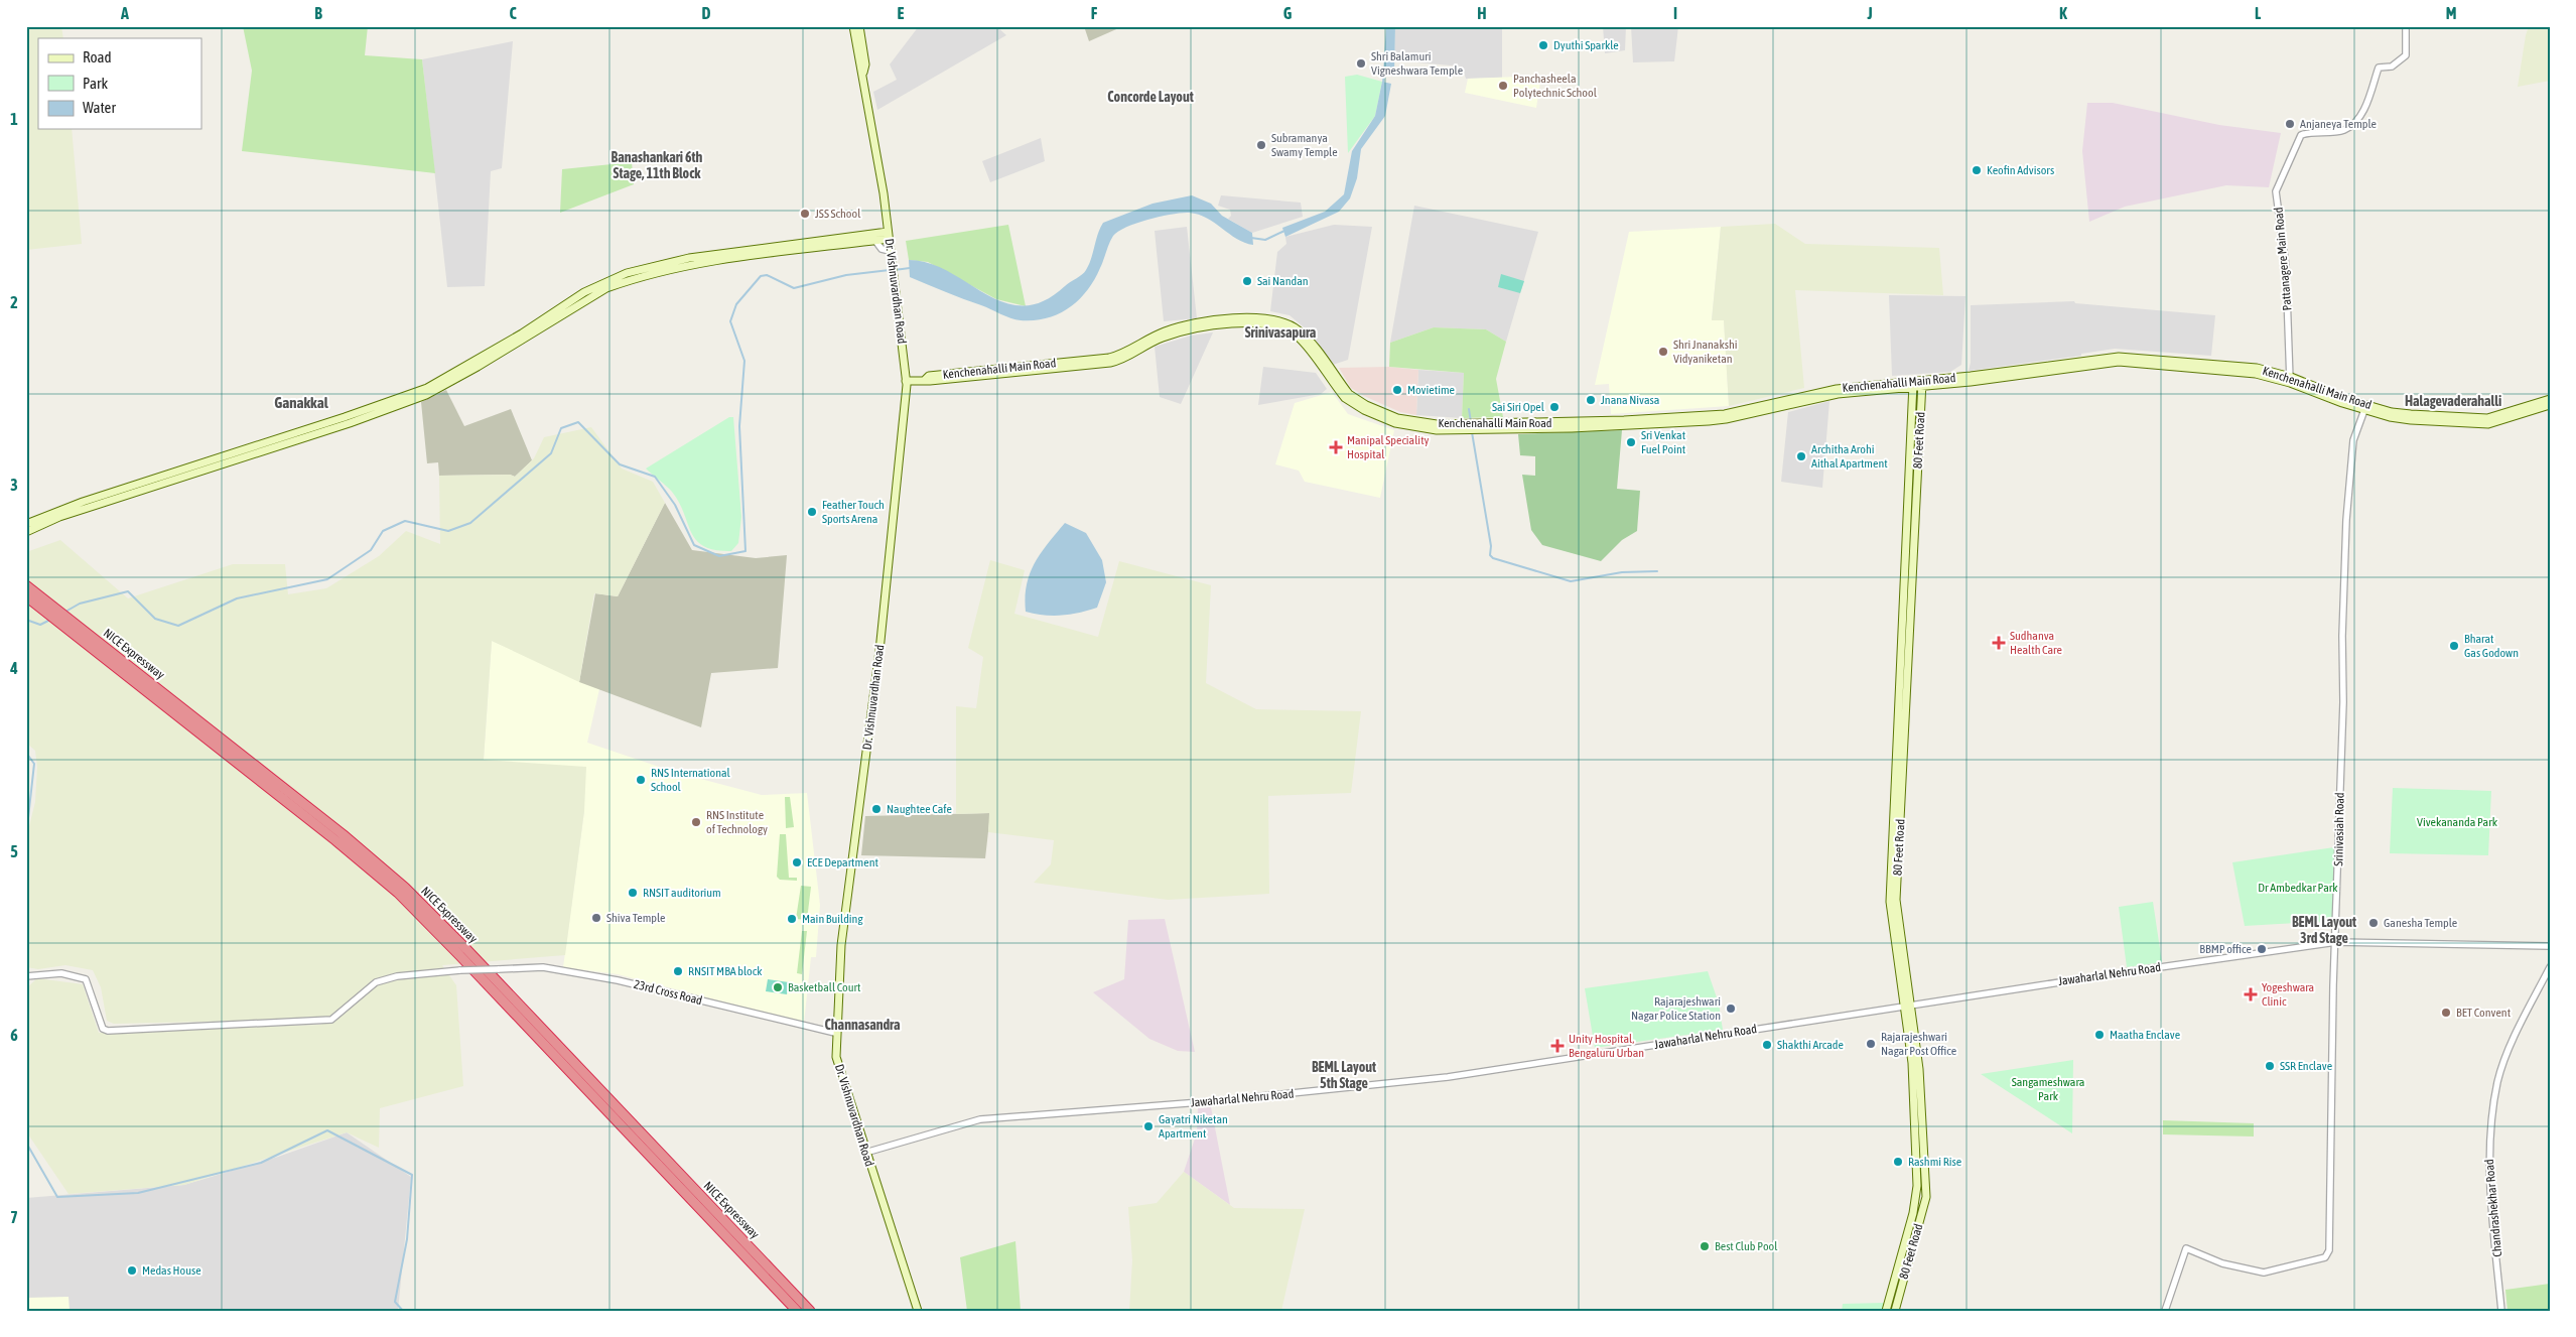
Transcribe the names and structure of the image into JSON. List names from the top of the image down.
{
  "streets": {
    "highway": ["NICE Expressway"],
    "main road": ["Dr. Vishnuvardhan Road", "Kenchenahalli Main Road", "80 Feet Road"],
    "street": [
      "Pattanagere Main Road",
      "Srinivasiah Road",
      "Jawaharlal Nehru Road",
      "23rd Cross Road",
      "Chandrashekhar Road"
    ]
  },
  "crossings": [
    ["Pattanagere Main Road", "Kenchenahalli Main Road"],
    ["Dr. Vishnuvardhan Road", "Kenchenahalli Main Road"],
    ["Dr. Vishnuvardhan Road", "Jawaharlal Nehru Road"],
    ["Dr. Vishnuvardhan Road", "23rd Cross Road"],
    ["Kenchenahalli Main Road", "80 Feet Road"],
    ["Kenchenahalli Main Road", "Srinivasiah Road"],
    ["80 Feet Road", "Jawaharlal Nehru Road"],
    ["Srinivasiah Road", "Jawaharlal Nehru Road"]
  ],
  "districts": [
    "Concorde Layout",
    "Banashankari 6th Stage, 11th Block",
    "Srinivasapura",
    "Halagevaderahalli",
    "Ganakkal",
    "BEML Layout 3rd Stage",
    "Channasandra",
    "BEML Layout 5th Stage"
  ],
  "parks": ["Vivekananda Park", "Dr Ambedkar Park", "Sangameshwara Park"],
  "places": {
    "other": [
      "Dyuthi Sparkle",
      "Shri Balamuri Vigneshwara Temple",
      "Panchasheela Polytechnic School",
      "Anjaneya Temple",
      "Subramanya Swamy Temple",
      "Keofin Advisors",
      "JSS School",
      "Sai Nandan",
      "Shri Jnanakshi Vidyaniketan",
      "Movietime",
      "Jnana Nivasa",
      "Sai Siri Opel",
      "Sri Venkat Fuel Point",
      "Architha Arohi Aithal Apartment",
      "Feather Touch Sports Arena",
      "Bharat Gas Godown",
      "RNS International School",
      "Naughtee Cafe",
      "RNS Institute of Technology",
      "ECE Department",
      "RNSIT auditorium",
      "Shiva Temple",
      "Main Building",
      "Ganesha Temple",
      "BBMP office",
      "RNSIT MBA block",
      "Basketball Court",
      "Rajarajeshwari Nagar Police Station",
      "BET Convent",
      "Maatha Enclave",
      "Rajarajeshwari Nagar Post Office",
      "Shakthi Arcade",
      "SSR Enclave",
      "Gayatri Niketan Apartment",
      "Rashmi Rise",
      "Best Club Pool",
      "Medas House"
    ],
    "health": [
      "Manipal Speciality Hospital",
      "Sudhanva Health Care",
      "Yogeshwara Clinic",
      "Unity Hospital, Bengaluru Urban"
    ]
  },
  "legend": ["Road", "Park", "Water"],
  "grid": {
    "columns": [
      "A",
      "B",
      "C",
      "D",
      "E",
      "F",
      "G",
      "H",
      "I",
      "J",
      "K",
      "L",
      "M"
    ],
    "rows": [
      "1",
      "2",
      "3",
      "4",
      "5",
      "6",
      "7"
    ]
  }
}
